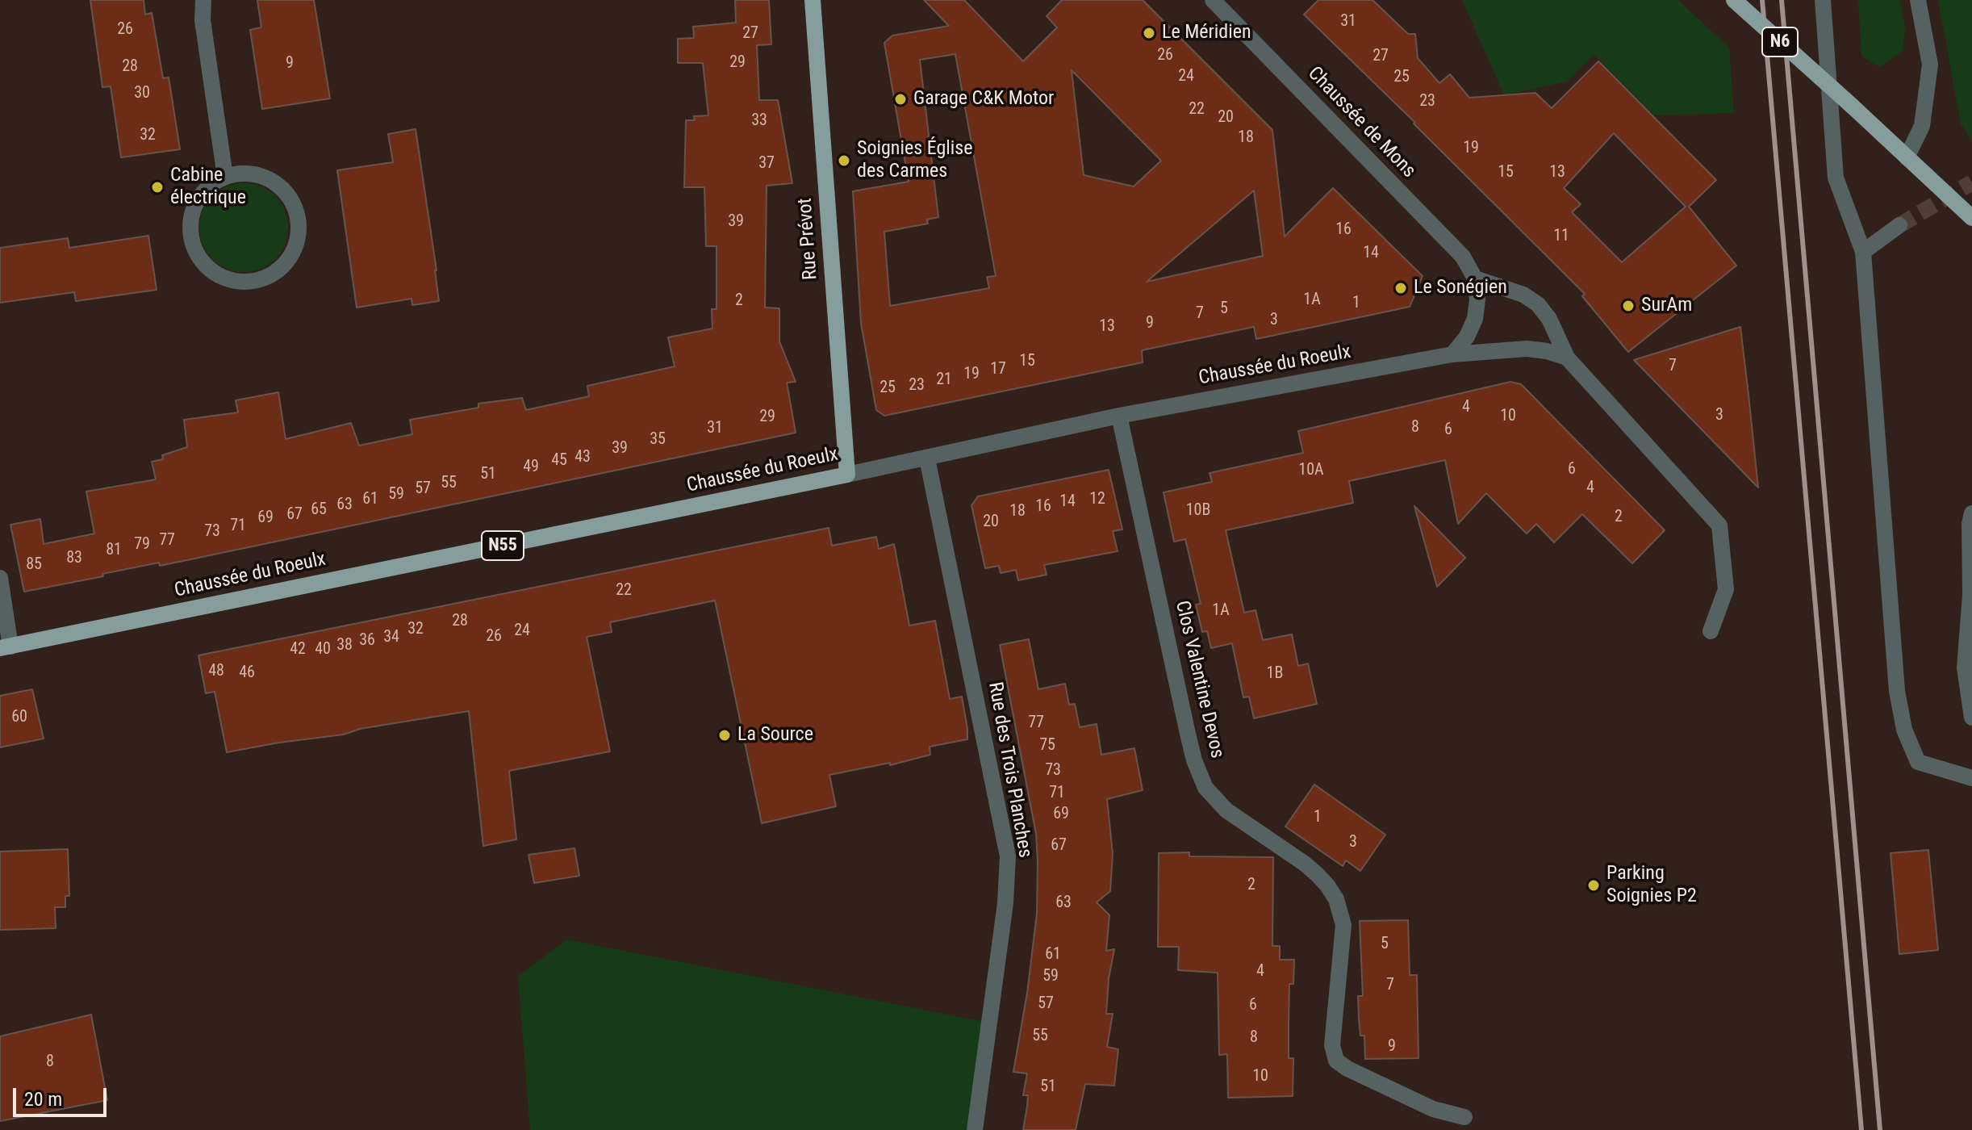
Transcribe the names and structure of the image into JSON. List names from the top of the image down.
{
  "streets": {
    "main road": [
      "N6",
      "Rue Prévot",
      "Chaussée du Roeulx",
      "N55"
    ],
    "street": ["Chaussée de Mons", "Clos Valentine Devos", "Rue des Trois Planches"]
  },
  "crossings": [
    ["Rue Prévot", "Chaussée du Roeulx"],
    ["Chaussée du Roeulx", "Clos Valentine Devos"],
    ["Chaussée du Roeulx", "Rue des Trois Planches"]
  ],
  "places": [
    "Le Méridien",
    "Garage C&K Motor",
    "Soignies Église des Carmes",
    "Cabine électrique",
    "Le Sonégien",
    "SurAm",
    "La Source",
    "Parking Soignies P2"
  ],
  "house_numbers": [
    "31",
    "26",
    "27",
    "26",
    "27",
    "29",
    "9",
    "28",
    "24",
    "25",
    "30",
    "23",
    "22",
    "20",
    "33",
    "32",
    "18",
    "19",
    "37",
    "15",
    "13",
    "39",
    "16",
    "11",
    "14",
    "1A",
    "2",
    "1",
    "5",
    "7",
    "3",
    "9",
    "13",
    "15",
    "7",
    "17",
    "19",
    "21",
    "23",
    "25",
    "4",
    "3",
    "10",
    "29",
    "8",
    "31",
    "6",
    "35",
    "39",
    "43",
    "45",
    "49",
    "6",
    "10A",
    "51",
    "55",
    "4",
    "57",
    "59",
    "61",
    "12",
    "14",
    "63",
    "16",
    "65",
    "10B",
    "18",
    "67",
    "2",
    "69",
    "20",
    "71",
    "73",
    "77",
    "79",
    "81",
    "83",
    "85",
    "22",
    "1A",
    "28",
    "32",
    "24",
    "26",
    "34",
    "36",
    "38",
    "42",
    "40",
    "48",
    "46",
    "1B",
    "60",
    "77",
    "75",
    "73",
    "71",
    "69",
    "1",
    "3",
    "67",
    "2",
    "63",
    "5",
    "61",
    "4",
    "59",
    "7",
    "57",
    "6",
    "55",
    "8",
    "9",
    "8",
    "10",
    "51"
  ],
  "scale_bar": "20 m"
}
